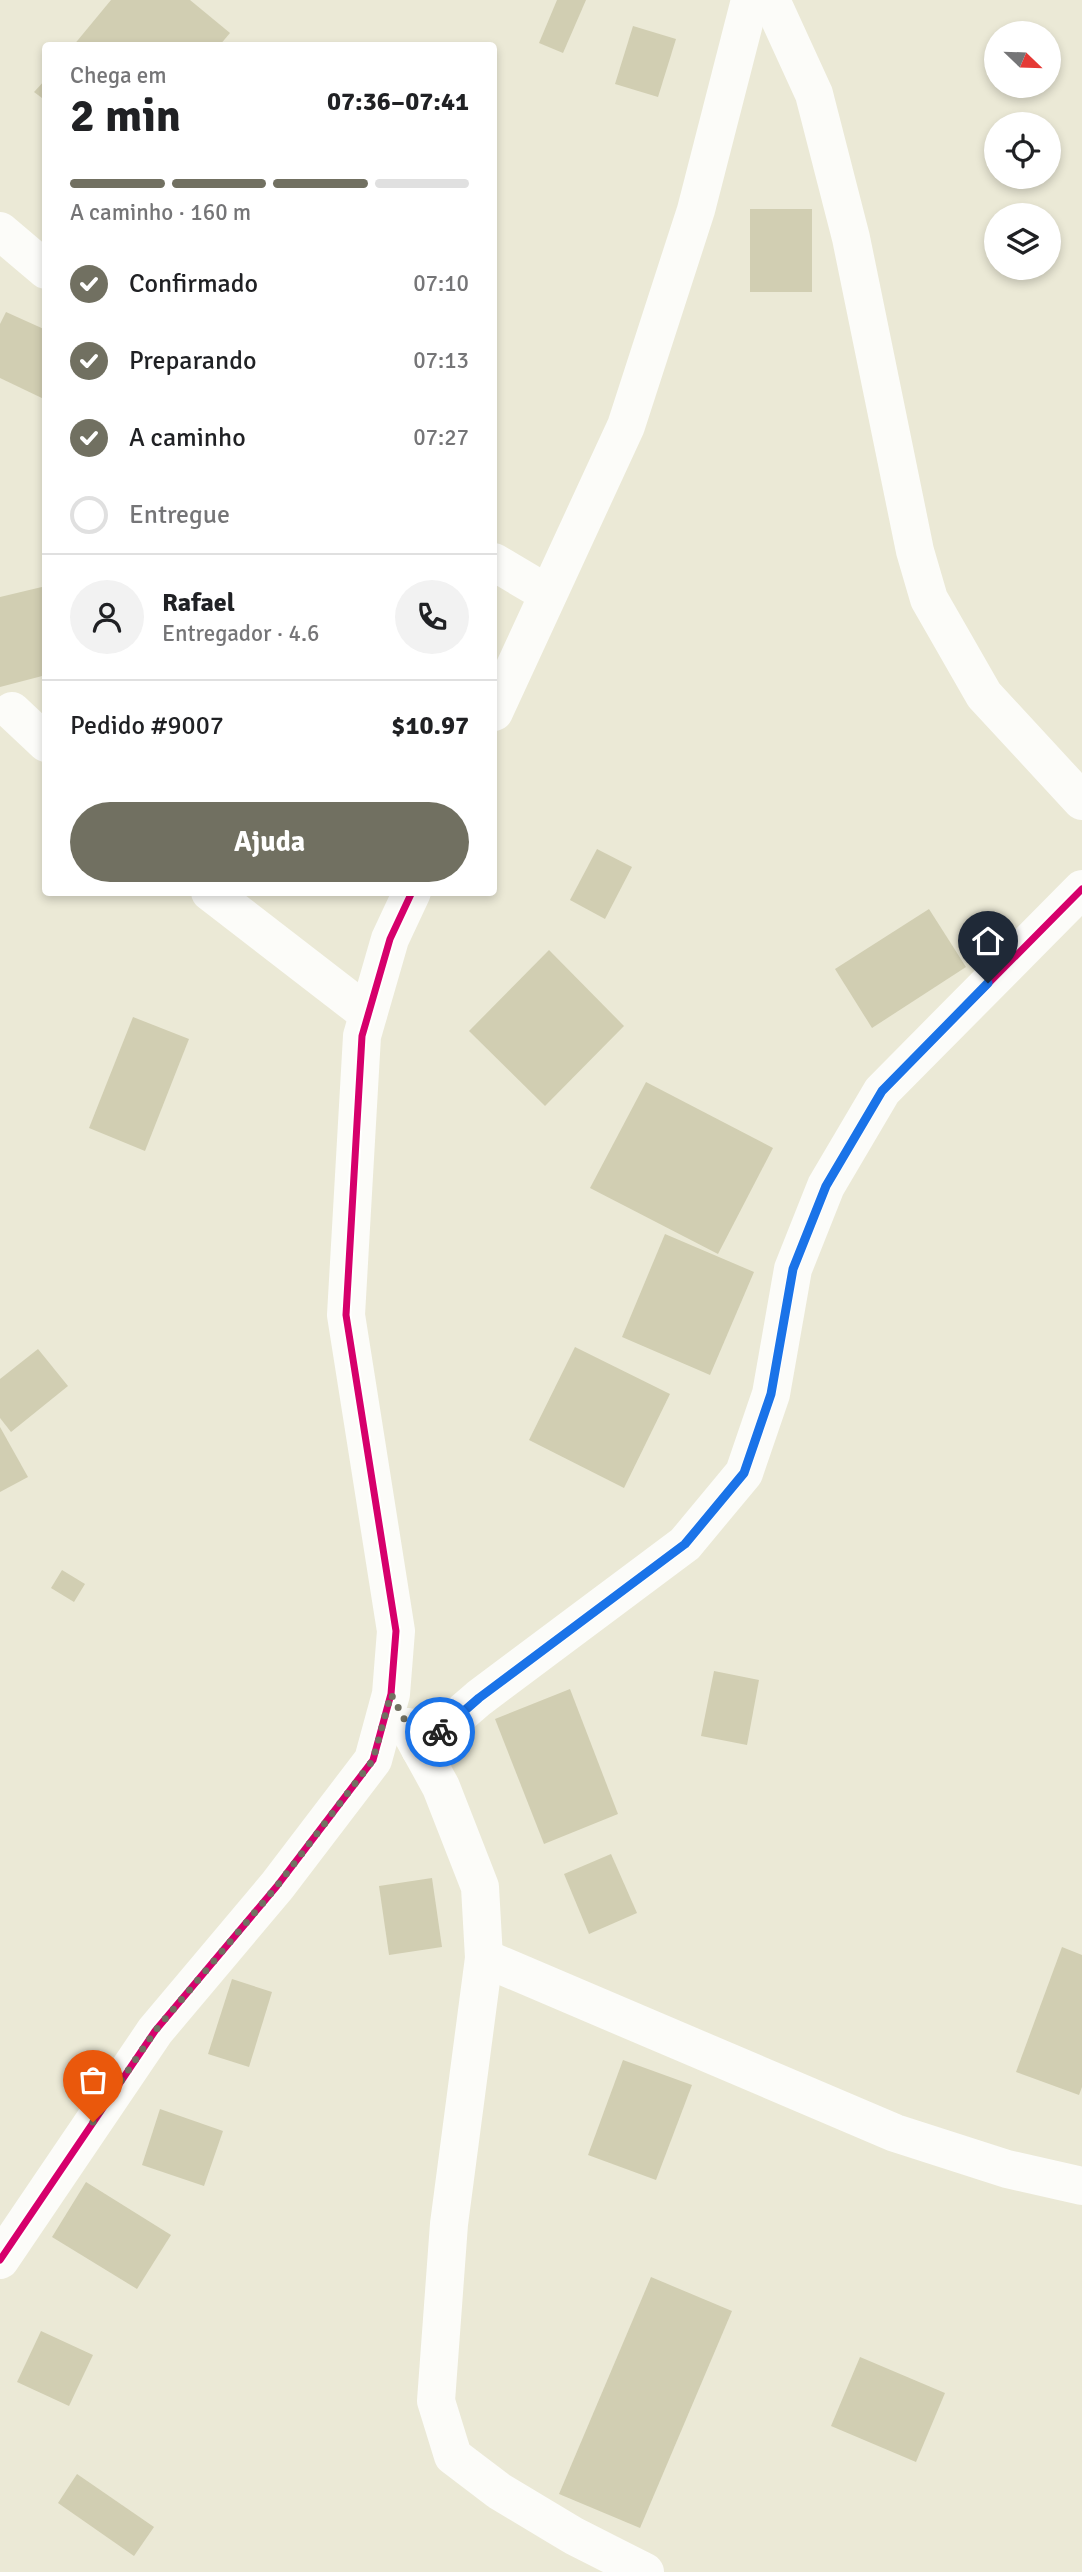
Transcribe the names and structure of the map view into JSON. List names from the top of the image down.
{
  "north": "bottom right",
  "page": {
    "heading": ["2 min", "Chega em", "07:36–07:41"],
    "panel": [
      "Rafael",
      "Entregador · 4.6",
      "Pedido #9007",
      "$10.97"
    ],
    "bar": "A caminho · 160 m",
    "list": [
      ["Confirmado", "07:10"],
      ["Preparando", "07:13"],
      ["A caminho", "07:27"],
      "Entregue"
    ],
    "buttons": "Ajuda"
  }
}
